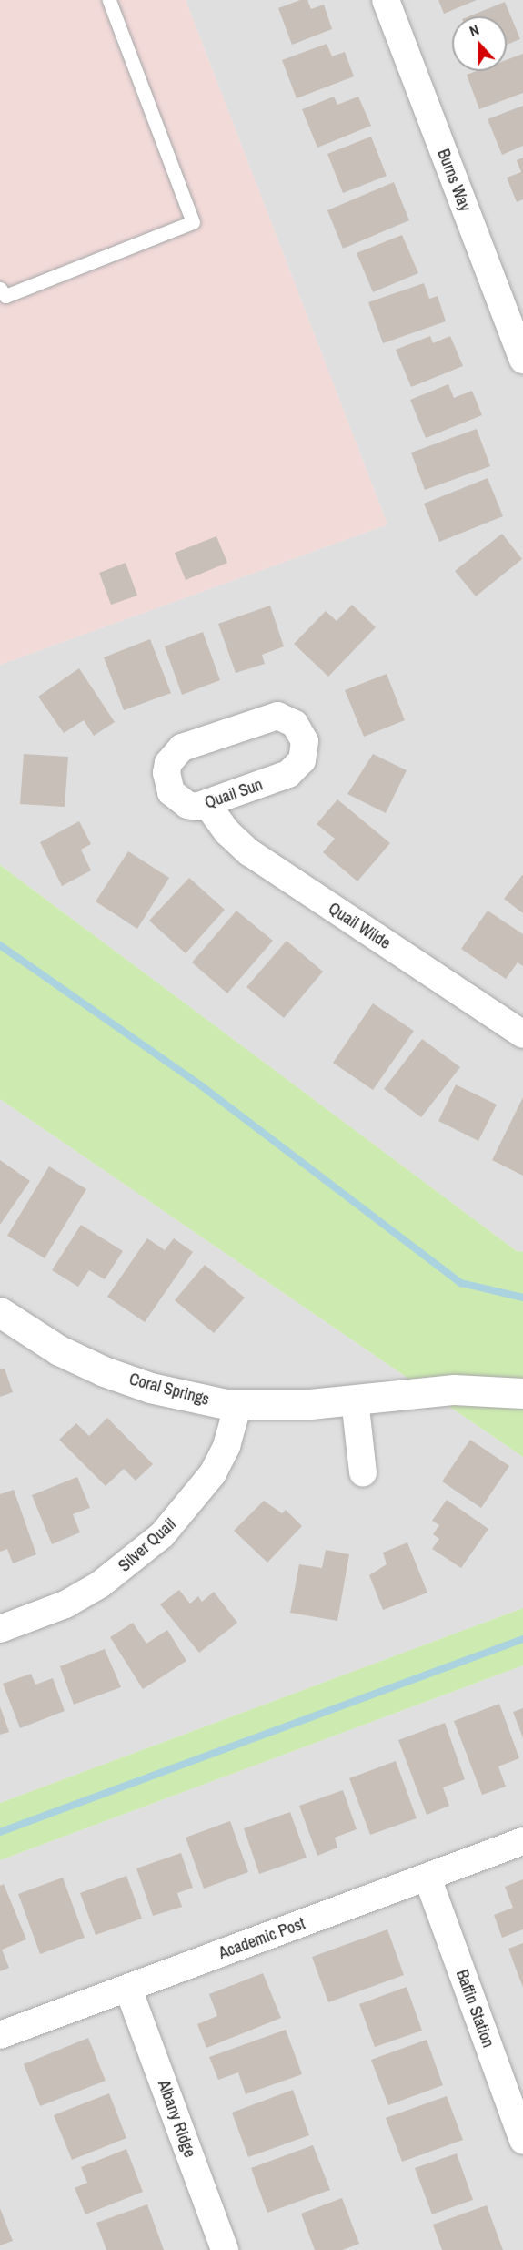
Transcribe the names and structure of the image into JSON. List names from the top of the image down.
{
  "streets": {
    "street": [
      "Burns Way",
      "Quail Sun",
      "Quail Wilde",
      "Coral Springs",
      "Silver Quail",
      "Academic Post",
      "Baffin Station",
      "Albany Ridge"
    ]
  },
  "crossings": [
    ["Quail Sun", "Quail Wilde"],
    ["Coral Springs", "Silver Quail"],
    ["Academic Post", "Baffin Station"],
    ["Academic Post", "Albany Ridge"]
  ],
  "north": "top"
}
